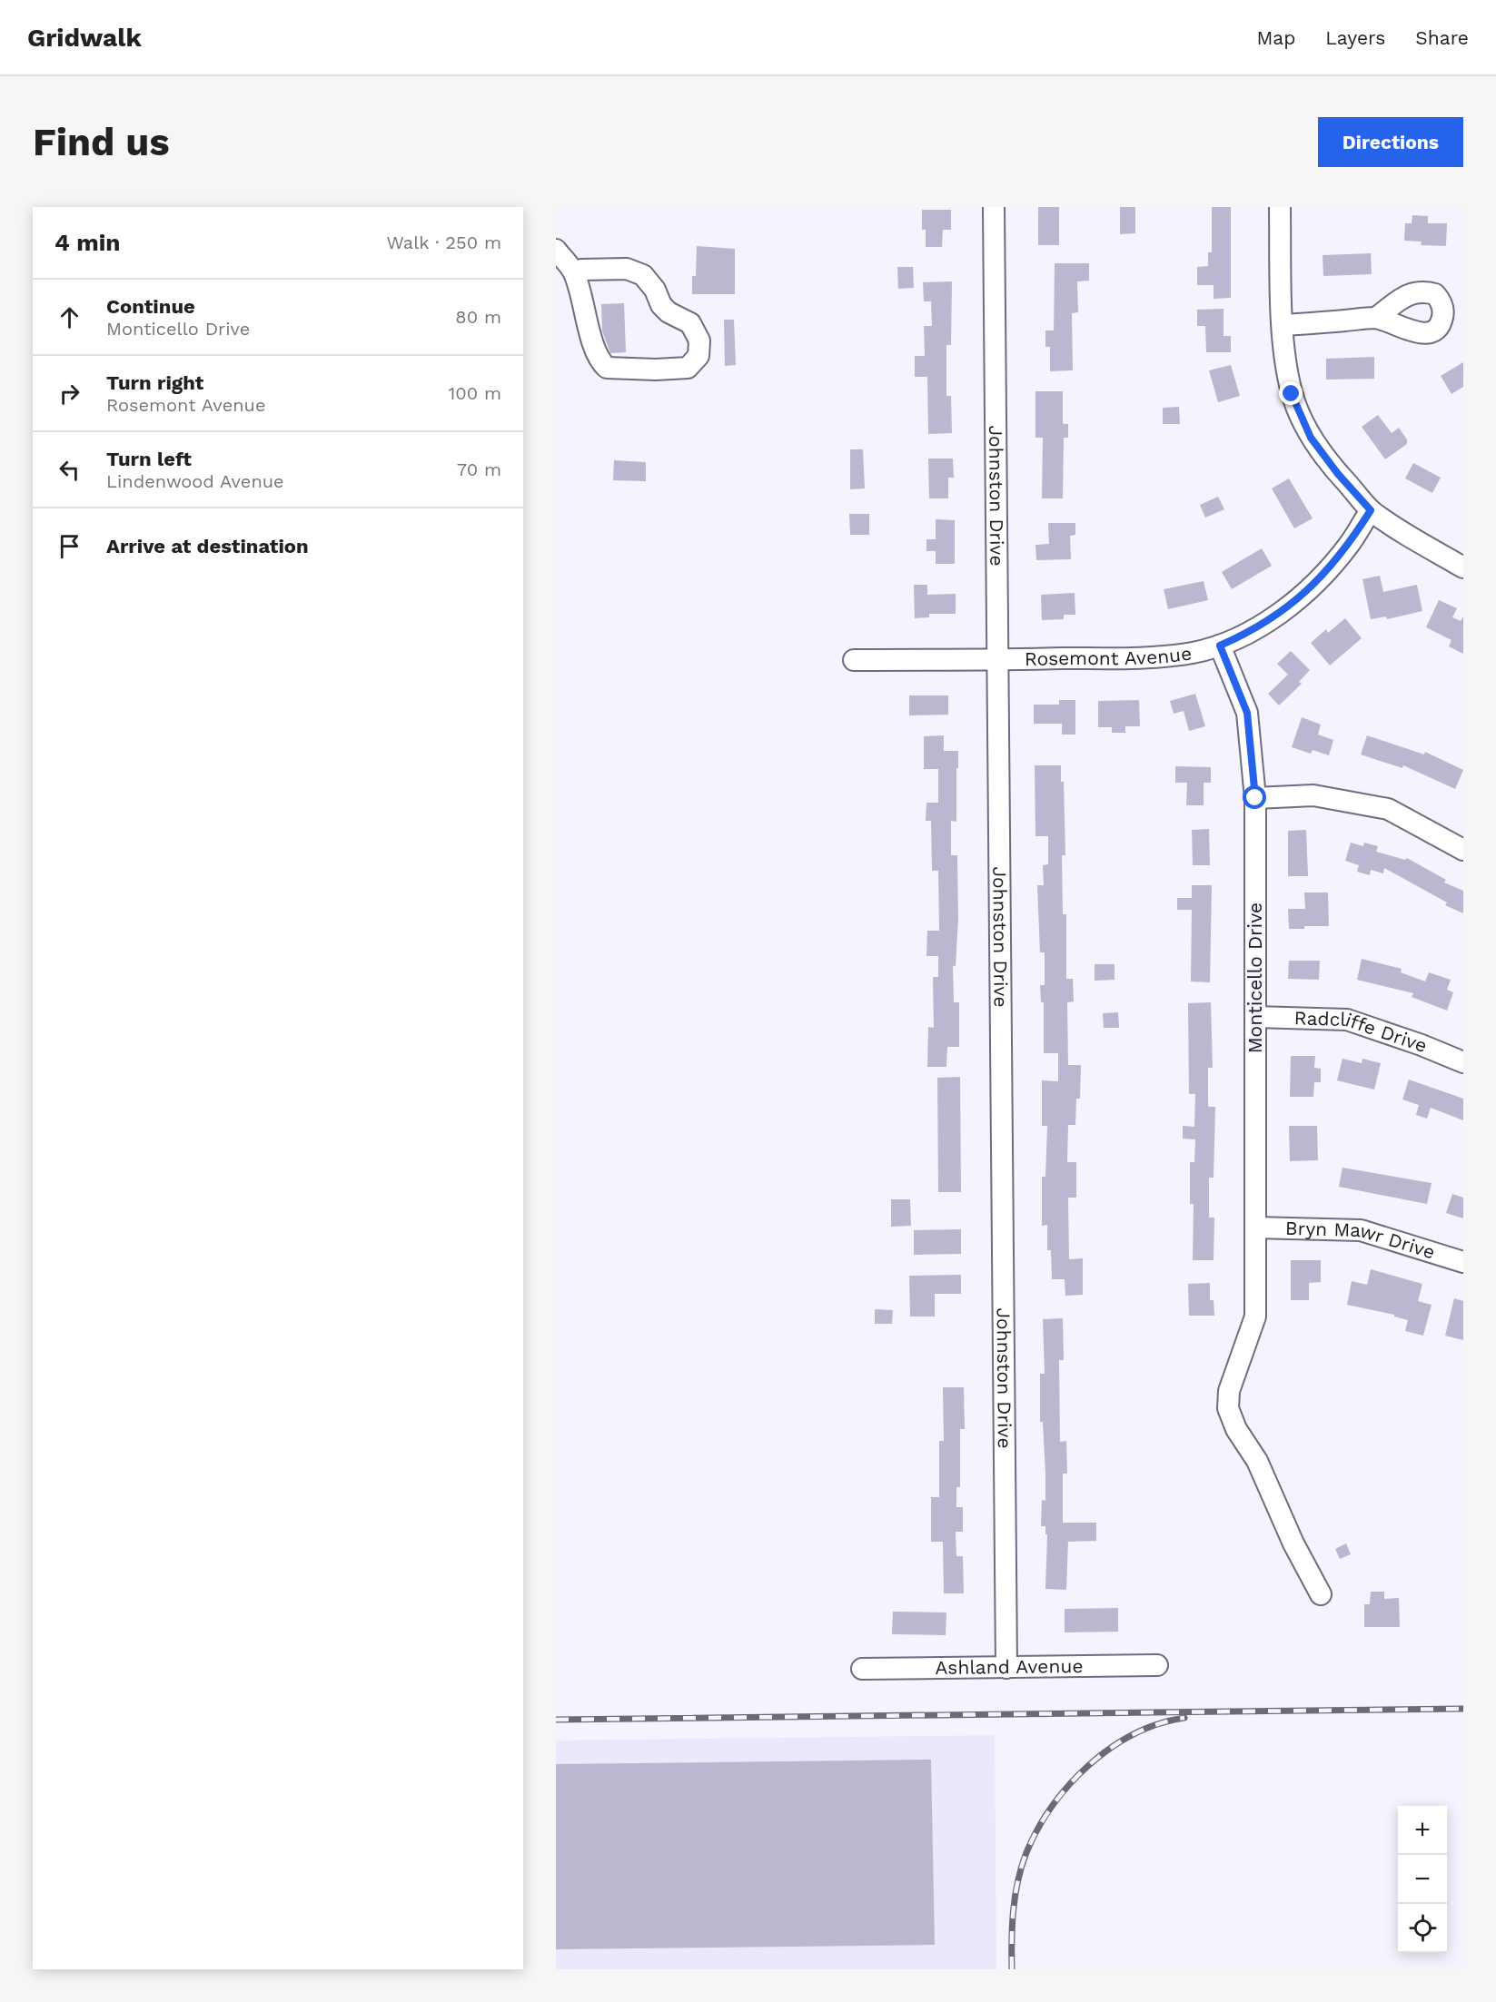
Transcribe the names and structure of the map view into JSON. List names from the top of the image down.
{
  "streets": {
    "street": [
      "Johnston Drive",
      "Rosemont Avenue",
      "Monticello Drive",
      "Radcliffe Drive",
      "Bryn Mawr Drive",
      "Ashland Avenue"
    ]
  },
  "crossings": [
    ["Johnston Drive", "Rosemont Avenue"],
    ["Johnston Drive", "Ashland Avenue"],
    ["Rosemont Avenue", "Monticello Drive"],
    ["Monticello Drive", "Radcliffe Drive"],
    ["Monticello Drive", "Bryn Mawr Drive"]
  ],
  "page": {
    "header": "Gridwalk",
    "nav": ["Map", "Layers", "Share"],
    "buttons": "Directions",
    "title": "Find us",
    "heading": ["4 min", "Walk · 250 m"],
    "list": [
      ["Continue", "Monticello Drive", "80 m"],
      ["Turn right", "Rosemont Avenue", "100 m"],
      ["Turn left", "Lindenwood Avenue", "70 m"],
      "Arrive at destination"
    ],
    "map_buttons": ["+", "−"]
  }
}
